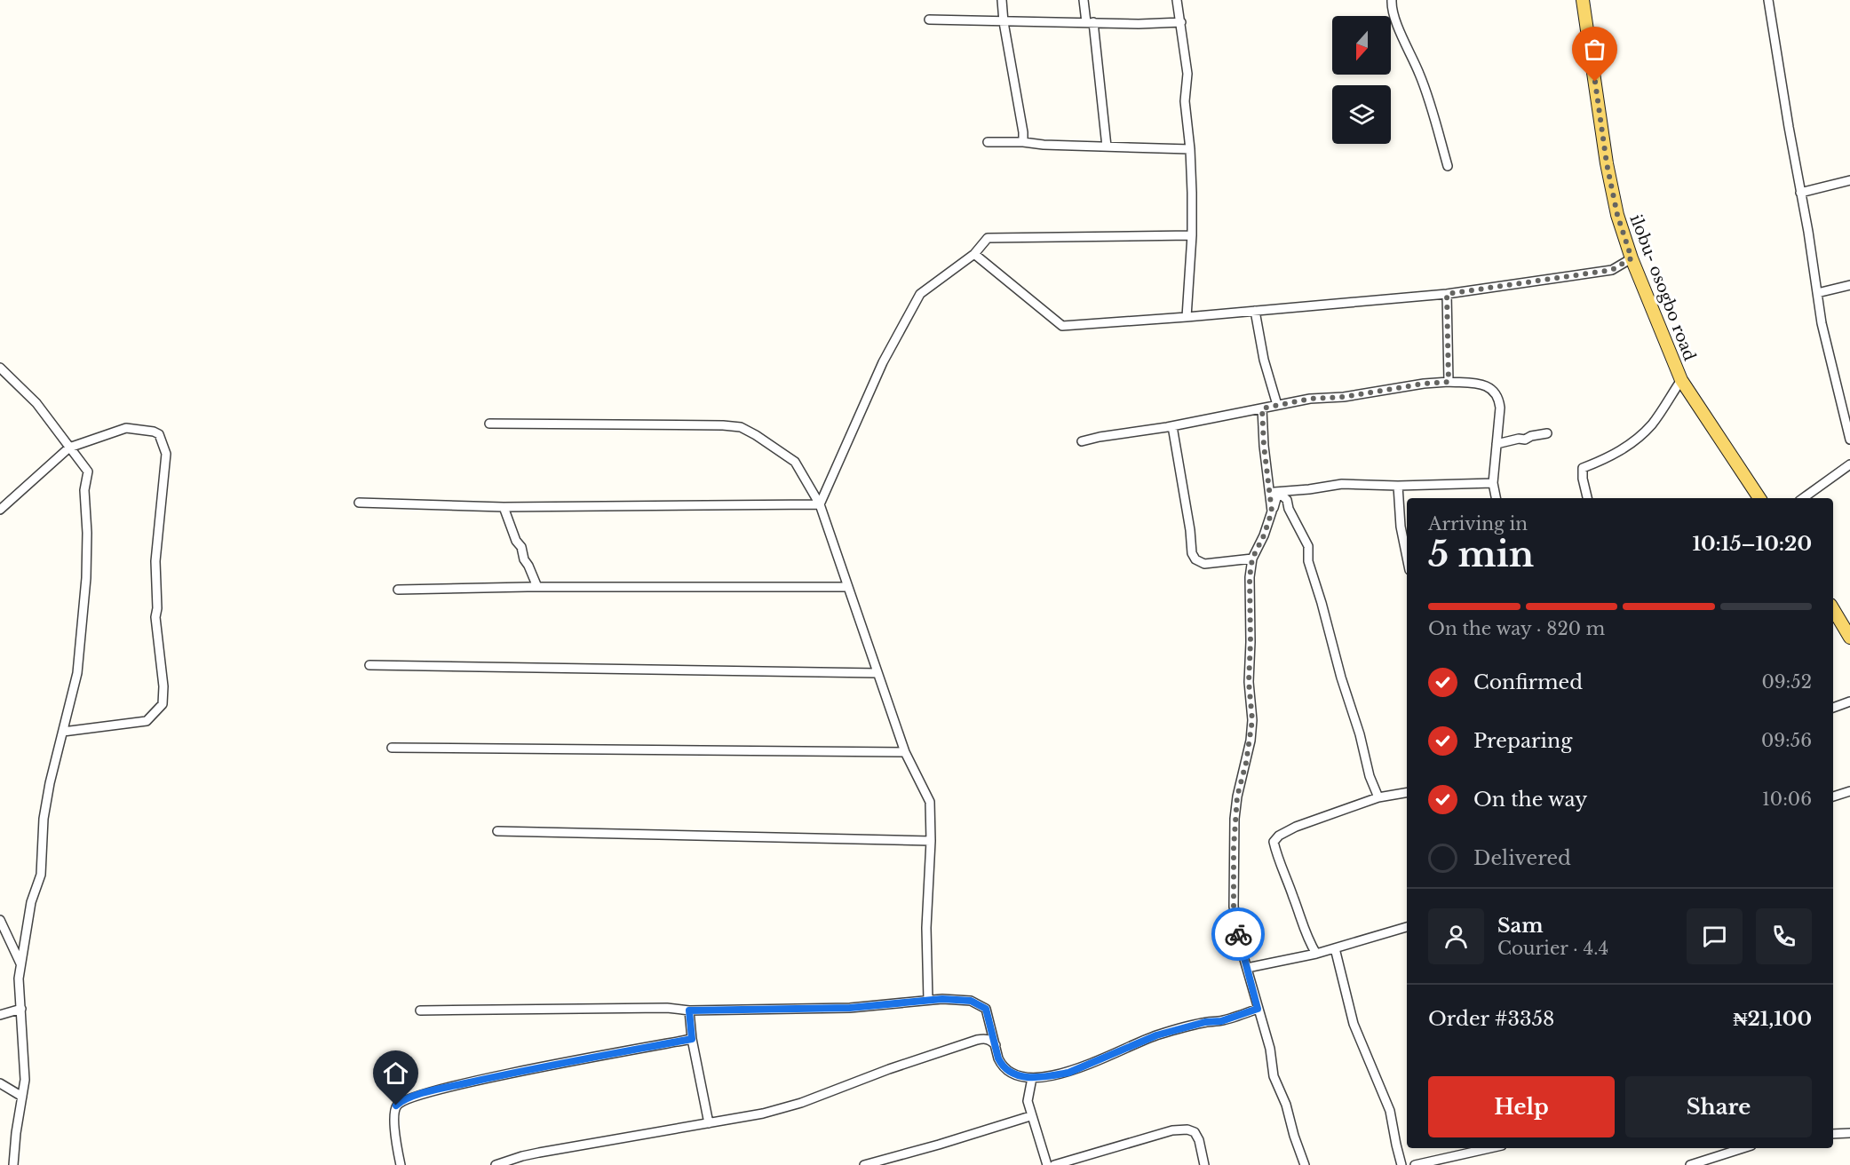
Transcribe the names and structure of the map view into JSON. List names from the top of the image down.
{
  "streets": {
    "main road": ["ilobu- osogbo road"]
  },
  "north": "bottom",
  "page": {
    "heading": ["5 min", "Arriving in", "10:15–10:20"],
    "panel": [
      "Sam",
      "Courier · 4.4",
      "Order #3358",
      "₦21,100"
    ],
    "bar": "On the way · 820 m",
    "list": [
      ["Confirmed", "09:52"],
      ["Preparing", "09:56"],
      ["On the way", "10:06"],
      "Delivered"
    ],
    "buttons": ["Help", "Share"]
  }
}
